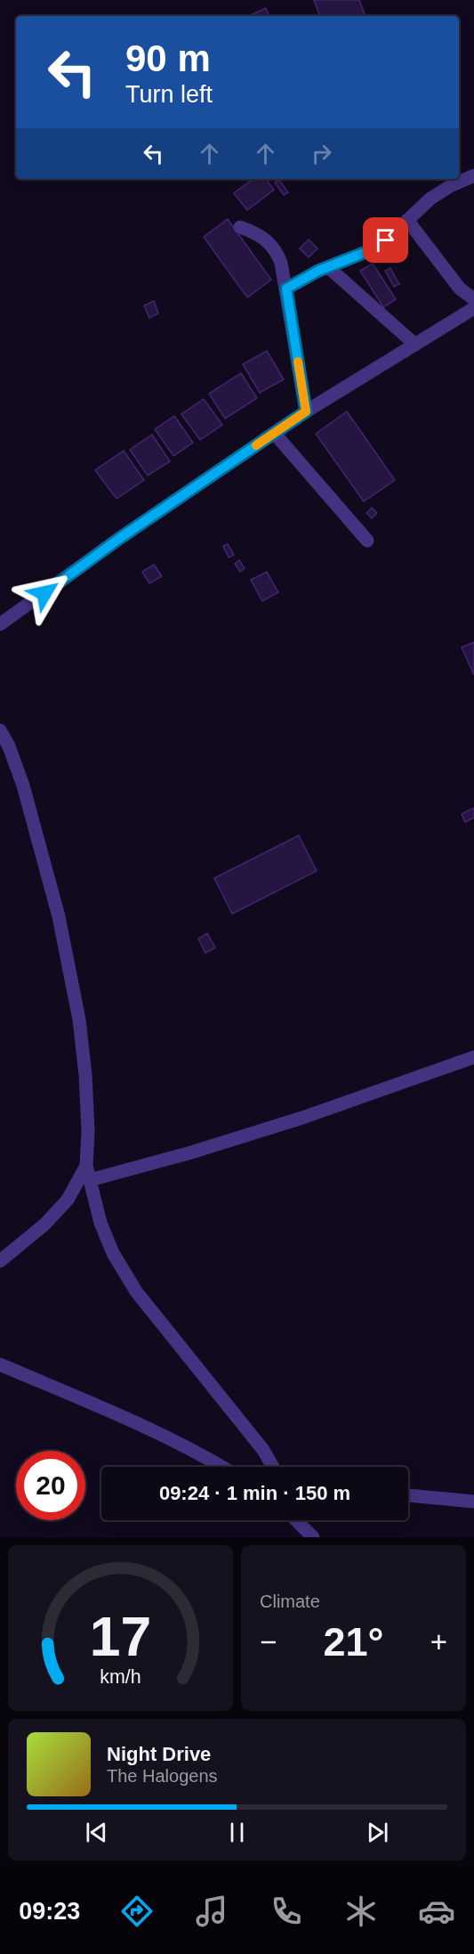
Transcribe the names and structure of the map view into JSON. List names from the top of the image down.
{
  "page": {
    "turn": ["90 m", "Turn left"],
    "limit": "20",
    "trip": "09:24 · 1 min · 150 m",
    "tile": "Climate",
    "heat": ["−", "21°", "+"],
    "song": ["Night Drive", "The Halogens"],
    "tabs": "09:23",
    "gauge": ["17", "km/h"]
  }
}
